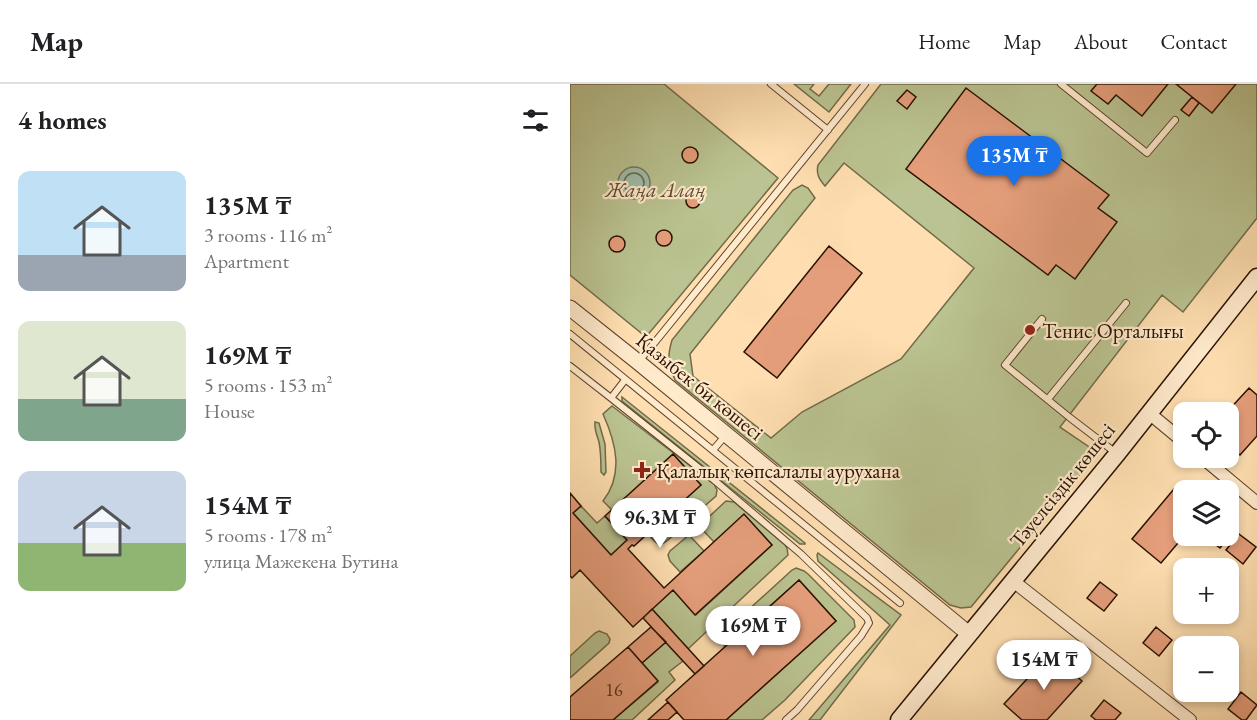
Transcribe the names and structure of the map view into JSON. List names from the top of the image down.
{
  "streets": {
    "main road": ["Тәуелсіздік көшесі"],
    "street": ["Қазыбек би көшесі"]
  },
  "crossings": [
    ["Қазыбек би көшесі", "Тәуелсіздік көшесі"]
  ],
  "parks": ["Жаңа Алаң"],
  "places": {
    "other": ["Тенис Орталығы"],
    "health": ["Қалалық көпсалалы аурухана"]
  },
  "house_numbers": ["16"],
  "page": {
    "header": "Map",
    "nav": [
      "Home",
      "Map",
      "About",
      "Contact"
    ],
    "heading": "4 homes",
    "price": [
      "135M ₸",
      "96.3M ₸",
      "169M ₸",
      "154M ₸"
    ],
    "list": [
      {
        "name": "135M ₸",
        "note": "3 rooms · 116 m² · Apartment"
      },
      {
        "name": "169M ₸",
        "note": "5 rooms · 153 m² · House"
      },
      {
        "name": "154M ₸",
        "note": "5 rooms · 178 m² · улица Мажекена Бутина"
      }
    ],
    "map_buttons": ["+", "−"]
  }
}
